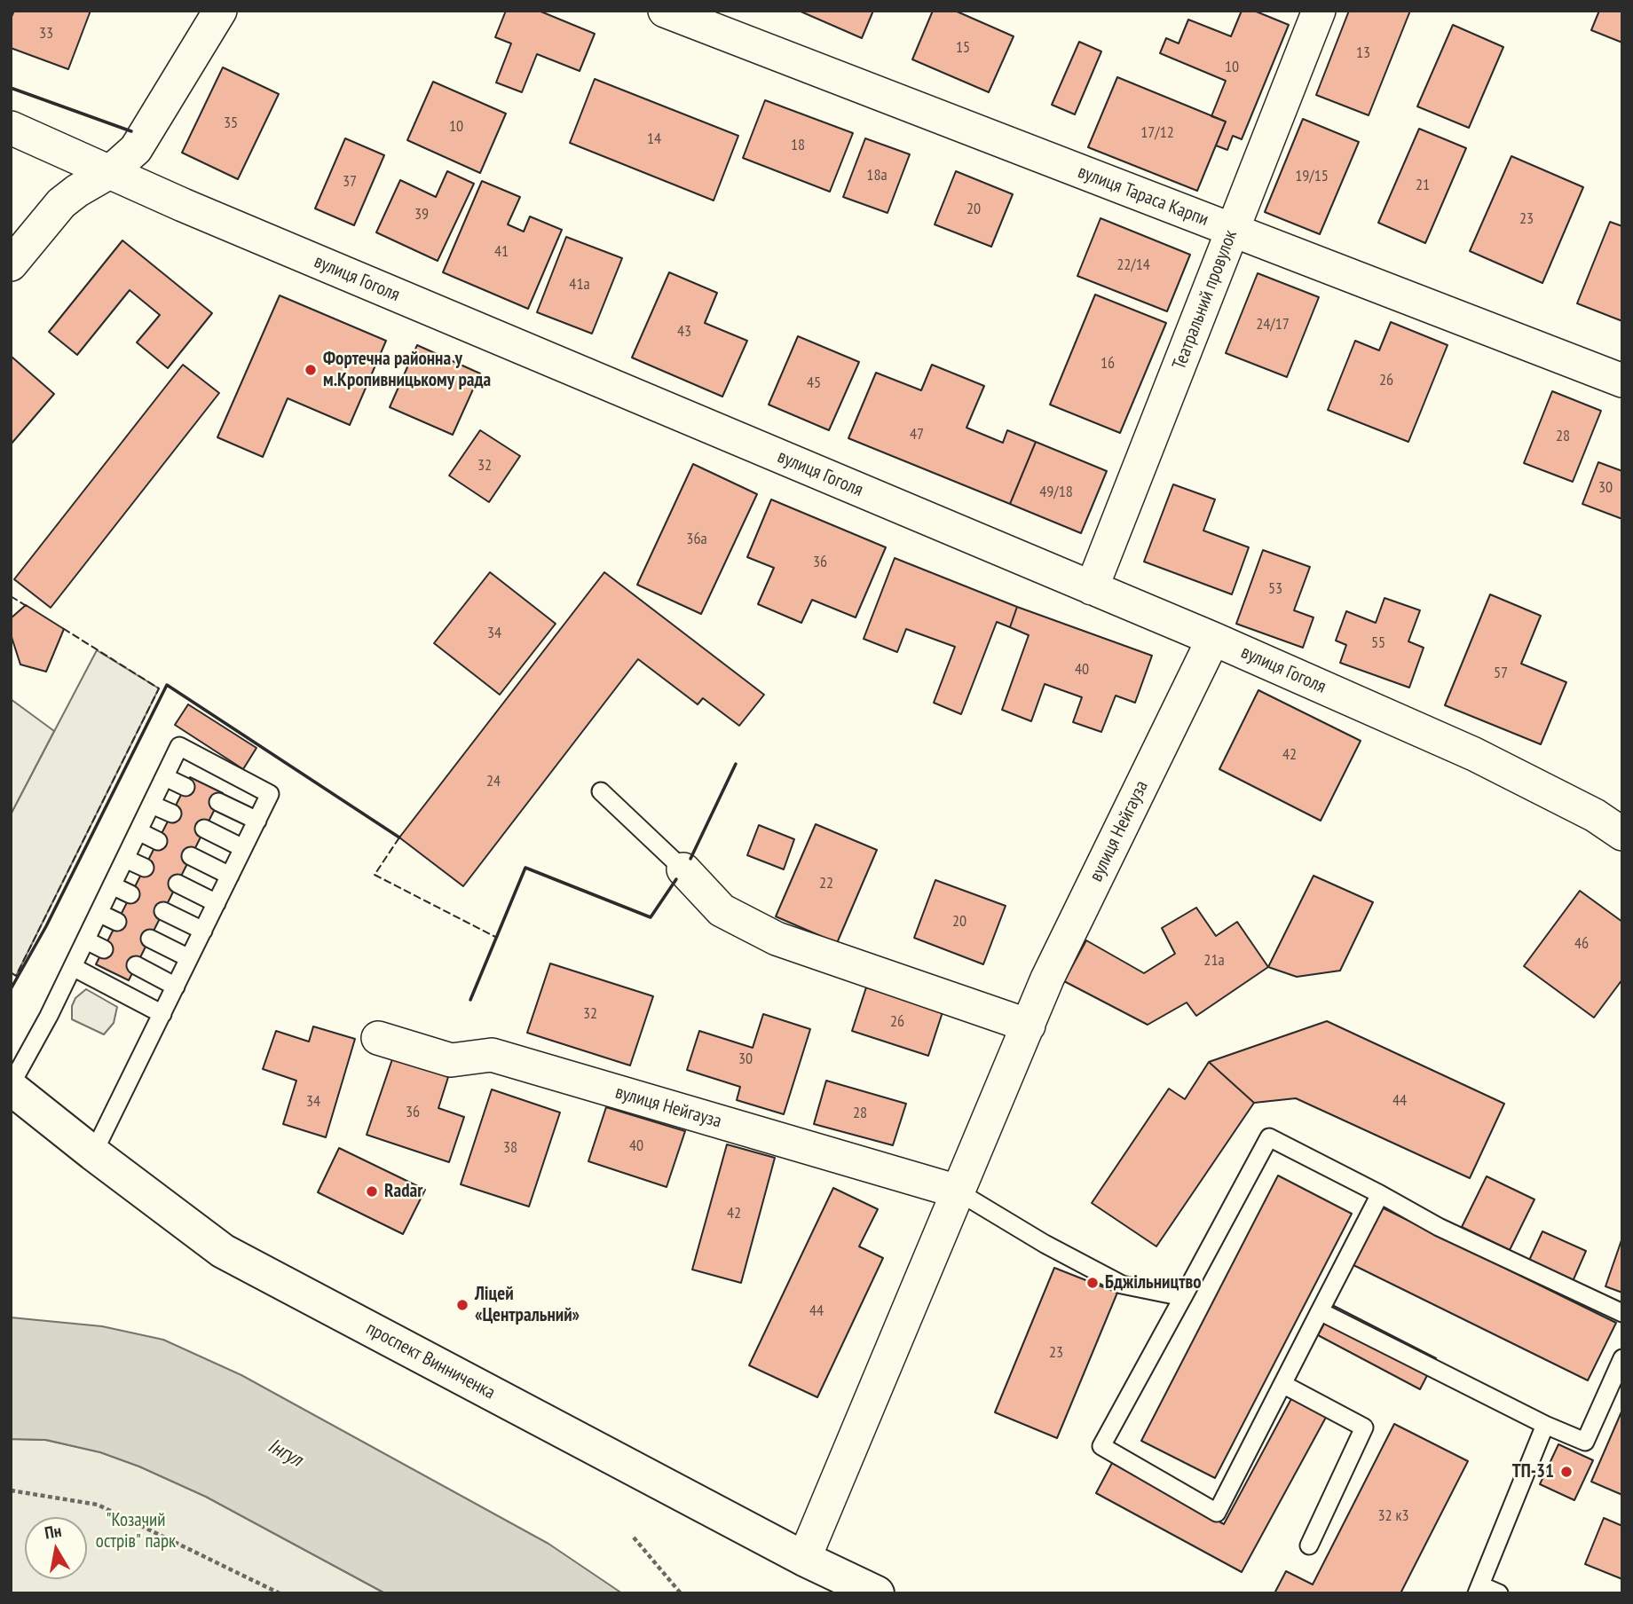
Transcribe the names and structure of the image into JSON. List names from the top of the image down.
{
  "streets": {
    "main road": ["проспект Винниченка"],
    "street": [
      "вулиця Тараса Карпи",
      "вулиця Гоголя",
      "Театральний провулок",
      "вулиця Нейгауза"
    ]
  },
  "crossings": [
    ["вулиця Тараса Карпи", "Театральний провулок"],
    ["вулиця Гоголя", "Театральний провулок"],
    ["вулиця Гоголя", "вулиця Нейгауза"],
    ["вулиця Нейгауза", "проспект Винниченка"]
  ],
  "water": ["Інгул"],
  "parks": ["\"Козачий острів\" парк"],
  "places": [
    "Фортечна районна у м.Кропивницькому рада",
    "Radar",
    "Бджільництво",
    "Ліцей «Центральний»",
    "ТП-31"
  ],
  "house_numbers": [
    "33",
    "15",
    "13",
    "10",
    "35",
    "10",
    "17/12",
    "14",
    "18",
    "18а",
    "19/15",
    "37",
    "21",
    "20",
    "39",
    "23",
    "41",
    "22/14",
    "41а",
    "24/17",
    "43",
    "16",
    "26",
    "45",
    "47",
    "28",
    "32",
    "30",
    "49/18",
    "36а",
    "36",
    "53",
    "34",
    "55",
    "40",
    "57",
    "42",
    "24",
    "22",
    "20",
    "46",
    "21а",
    "32",
    "26",
    "30",
    "44",
    "34",
    "36",
    "28",
    "40",
    "38",
    "42",
    "44",
    "23",
    "32 к3"
  ],
  "north": "top"
}
